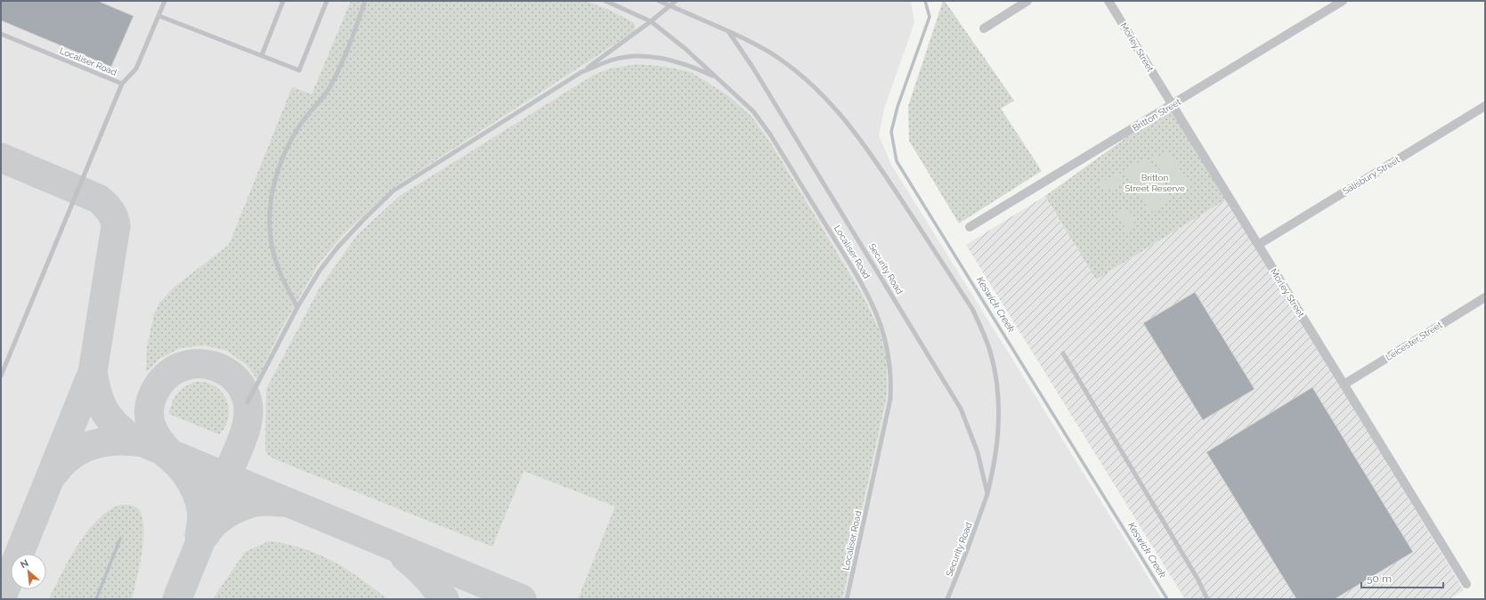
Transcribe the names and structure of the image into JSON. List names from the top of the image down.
{
  "streets": {
    "street": [
      "Morley Street",
      "Britton Street",
      "Salisbury Street",
      "Leicester Street"
    ],
    "lane": ["Localiser Road", "Security Road"]
  },
  "crossings": [
    ["Morley Street", "Britton Street"],
    ["Morley Street", "Salisbury Street"],
    ["Morley Street", "Leicester Street"]
  ],
  "water": ["Keswick Creek"],
  "parks": ["Britton Street Reserve"],
  "scale_bar": "50 m",
  "north": "top left"
}
